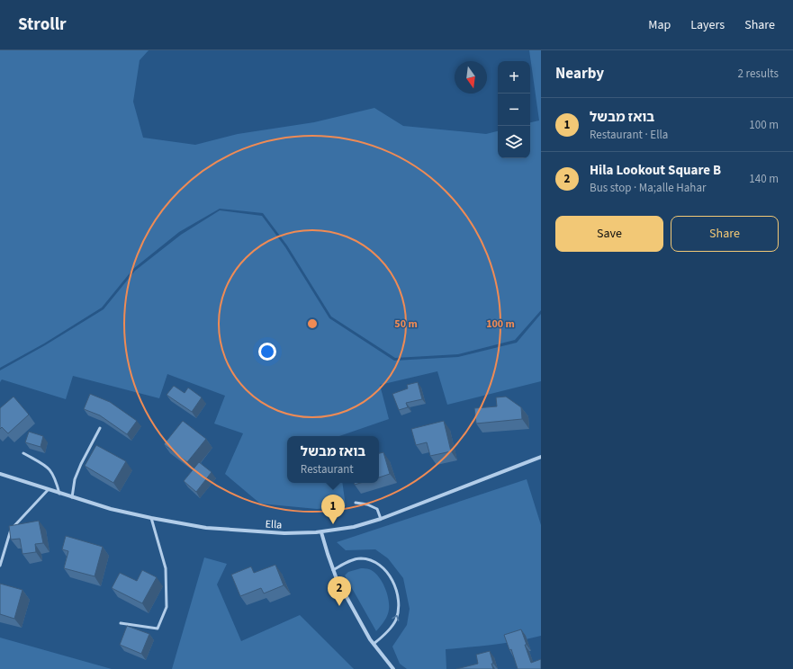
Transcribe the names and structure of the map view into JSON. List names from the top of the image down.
{
  "streets": {
    "street": ["Ella"]
  },
  "north": "bottom",
  "page": {
    "header": "Strollr",
    "nav": ["Map", "Layers", "Share"],
    "heading": ["Nearby", "2 results"],
    "map_buttons": ["+", "−"],
    "list": [
      {
        "mark": "1",
        "name": "בואז מבשל",
        "note": "Restaurant · Ella",
        "value": "100 m"
      },
      {
        "mark": "2",
        "name": "Hila Lookout Square B",
        "note": "Bus stop · Ma;alle Hahar",
        "value": "140 m"
      }
    ],
    "buttons": ["Save", "Share"],
    "popup": ["בואז מבשל", "Restaurant"],
    "pins": ["1", "2"]
  },
  "rings": ["50 m", "100 m"]
}
